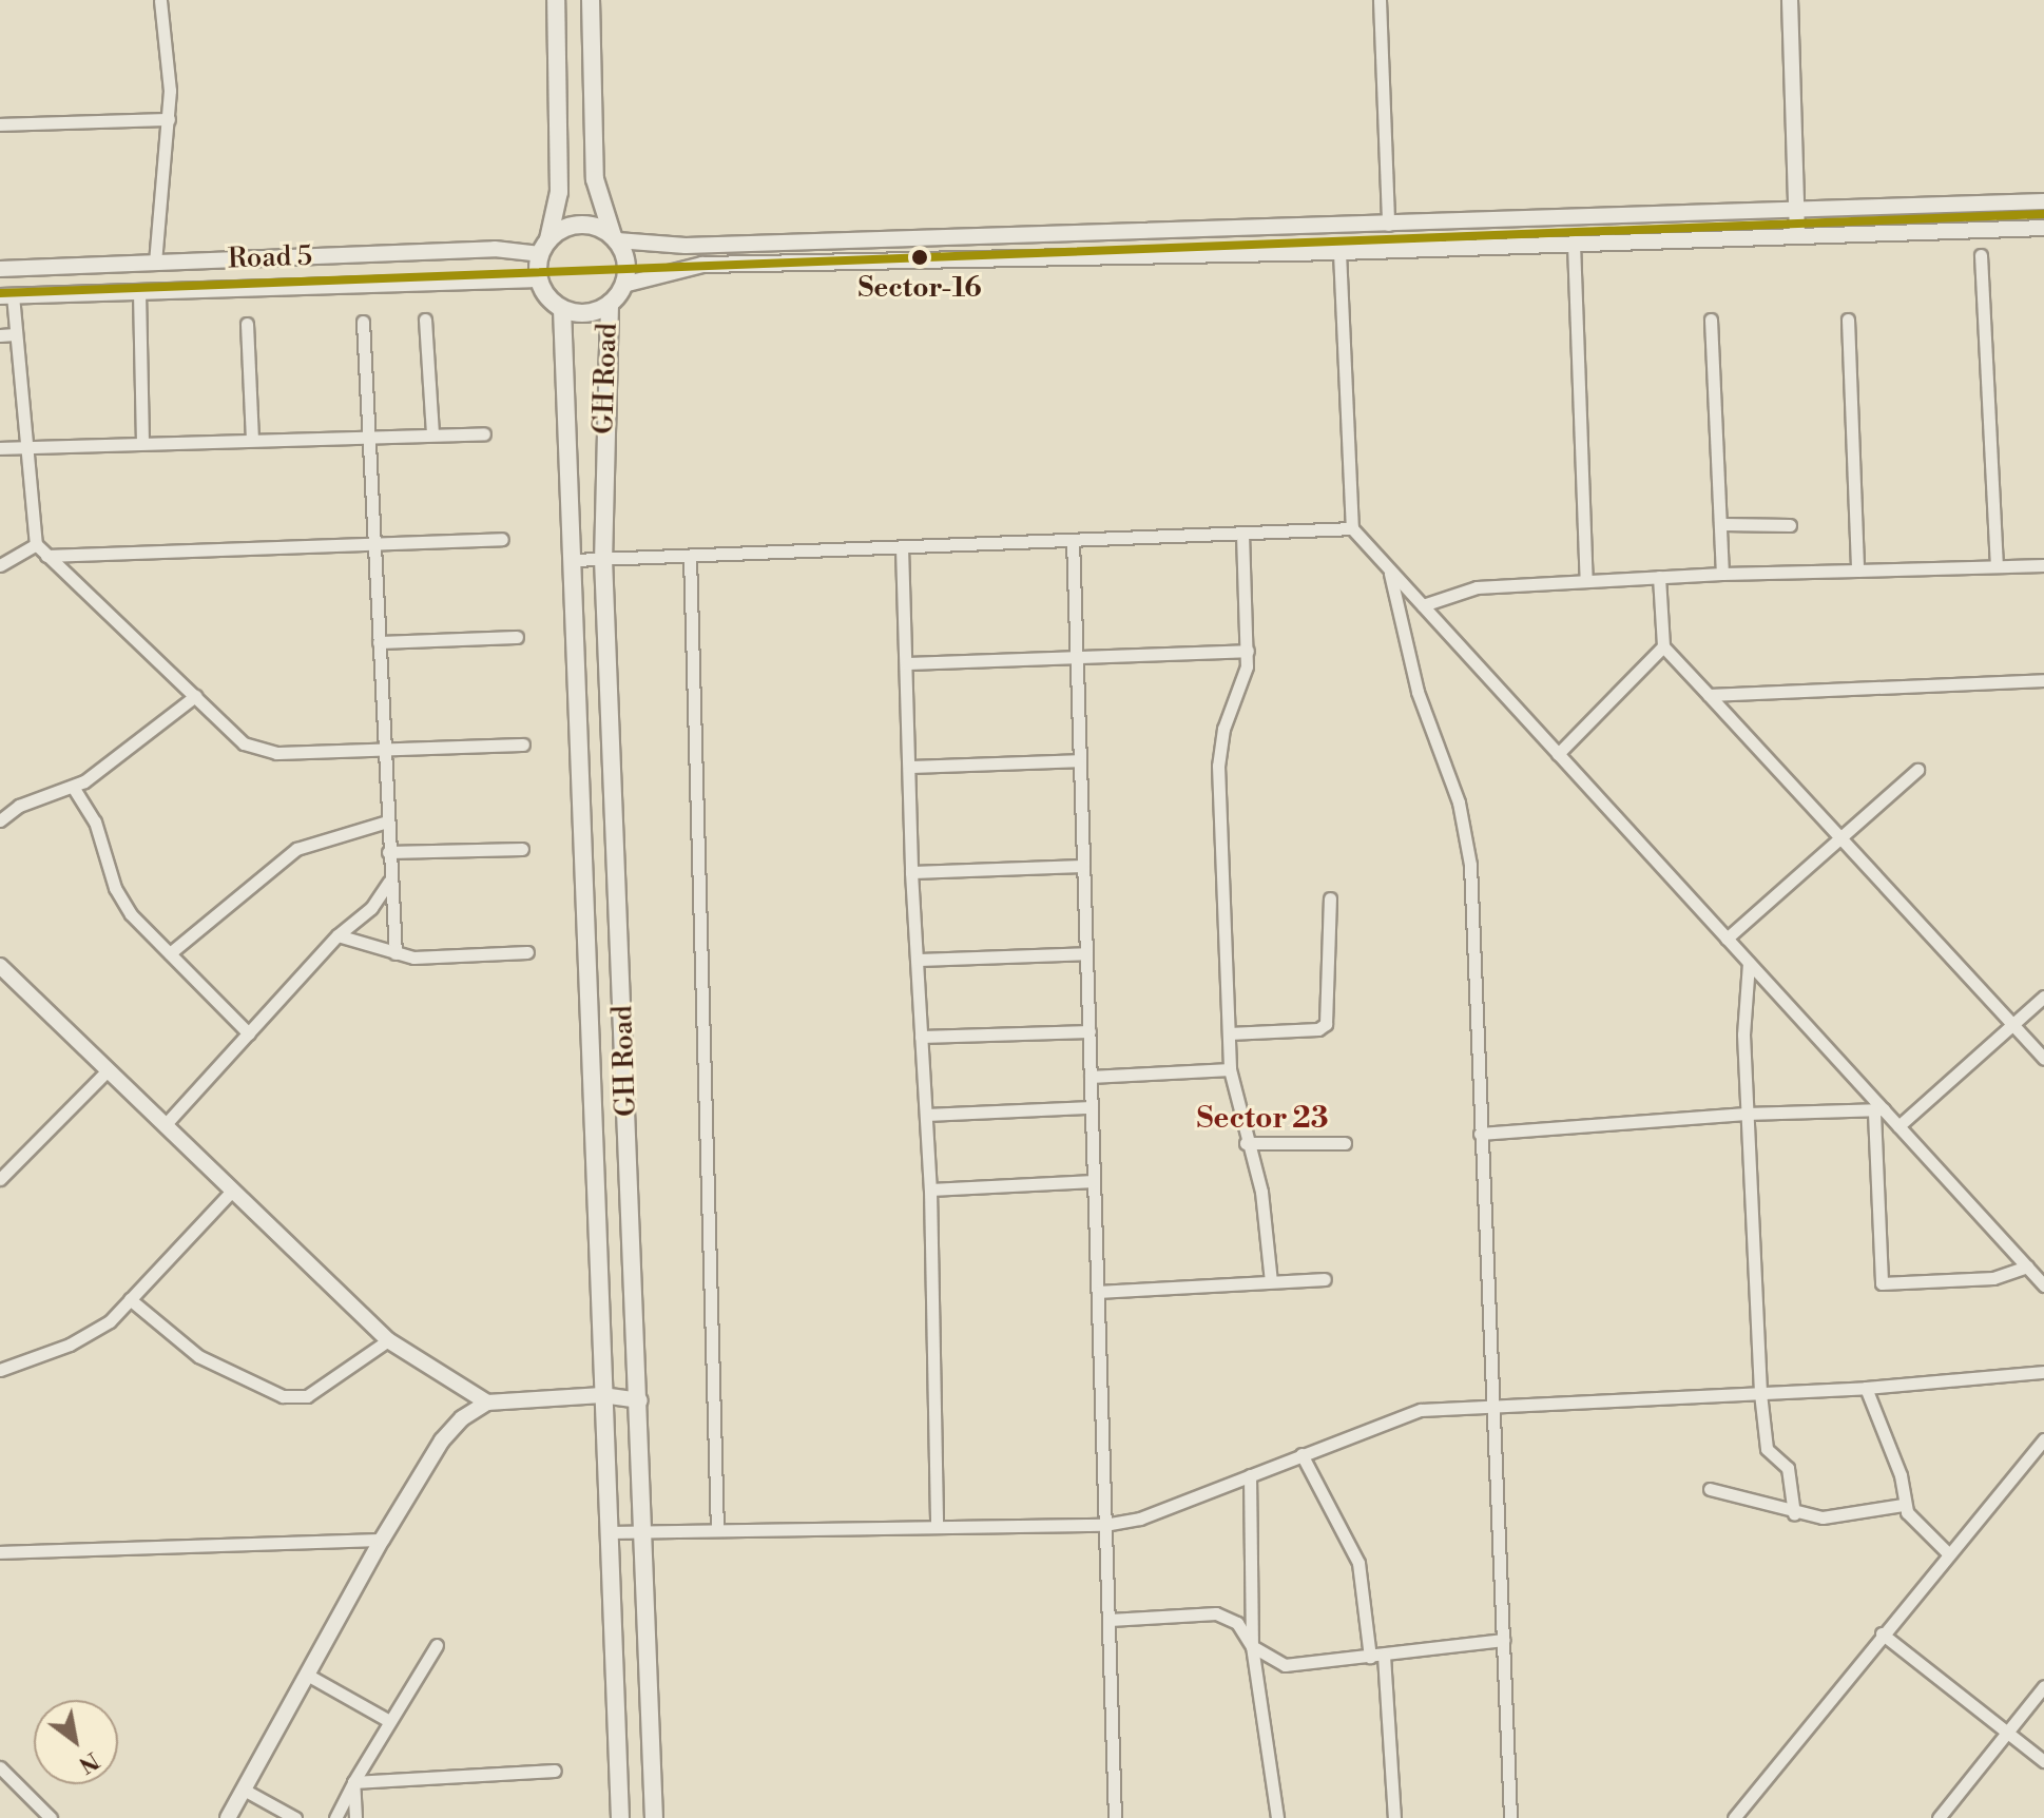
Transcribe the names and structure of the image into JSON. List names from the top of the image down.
{
  "streets": {
    "main road": ["GH Road"],
    "street": ["Road 5"]
  },
  "crossings": [
    ["Road 5", "GH Road"]
  ],
  "districts": ["Sector 23"],
  "places": ["Sector-16"],
  "north": "bottom right"
}
